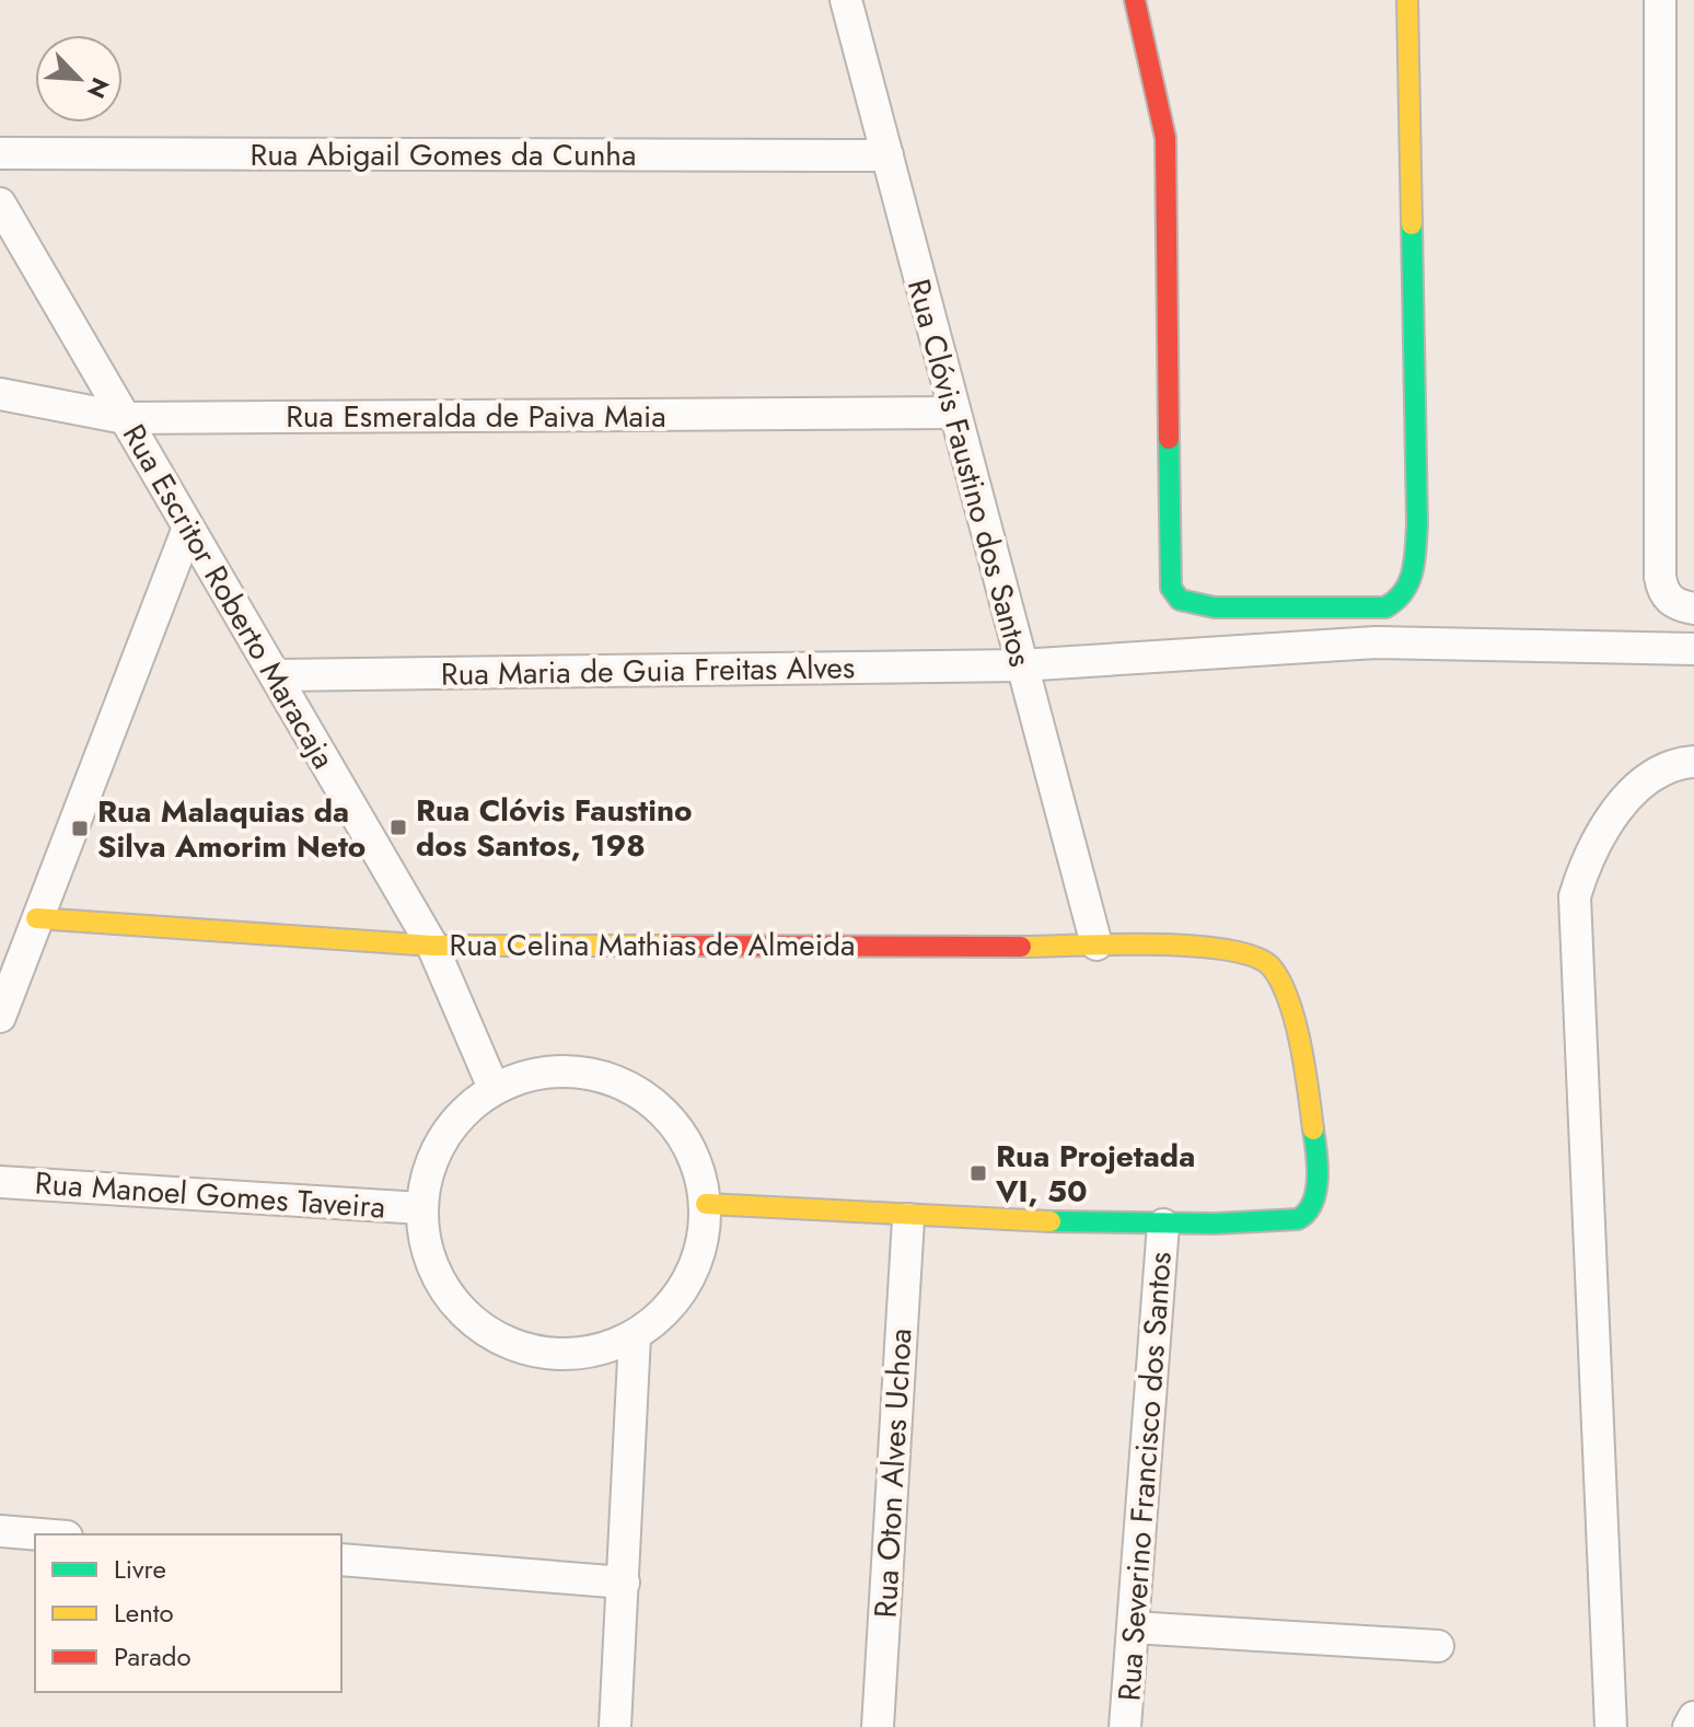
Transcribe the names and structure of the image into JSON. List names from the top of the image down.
{
  "streets": {
    "street": [
      "Rua Abigail Gomes da Cunha",
      "Rua Esmeralda de Paiva Maia",
      "Rua Clóvis Faustino dos Santos",
      "Rua Escritor Roberto Maracaja",
      "Rua Maria de Guia Freitas Alves",
      "Rua Celina Mathias de Almeida",
      "Rua Manoel Gomes Taveira",
      "Rua Oton Alves Uchoa",
      "Rua Severino Francisco dos Santos"
    ]
  },
  "crossings": [
    ["Rua Abigail Gomes da Cunha", "Rua Clóvis Faustino dos Santos"],
    ["Rua Esmeralda de Paiva Maia", "Rua Clóvis Faustino dos Santos"],
    ["Rua Esmeralda de Paiva Maia", "Rua Escritor Roberto Maracaja"],
    ["Rua Clóvis Faustino dos Santos", "Rua Maria de Guia Freitas Alves"],
    ["Rua Clóvis Faustino dos Santos", "Rua Celina Mathias de Almeida"],
    ["Rua Escritor Roberto Maracaja", "Rua Maria de Guia Freitas Alves"],
    ["Rua Escritor Roberto Maracaja", "Rua Celina Mathias de Almeida"],
    ["Rua Escritor Roberto Maracaja", "Rua Manoel Gomes Taveira"],
    ["Rua Celina Mathias de Almeida", "Rua Severino Francisco dos Santos"]
  ],
  "places": {
    "transit": ["Rua Clóvis Faustino dos Santos, 198", "Rua Malaquias da Silva Amorim Neto", "Rua Projetada VI, 50"]
  },
  "legend": ["Livre", "Lento", "Parado"],
  "north": "bottom right"
}
